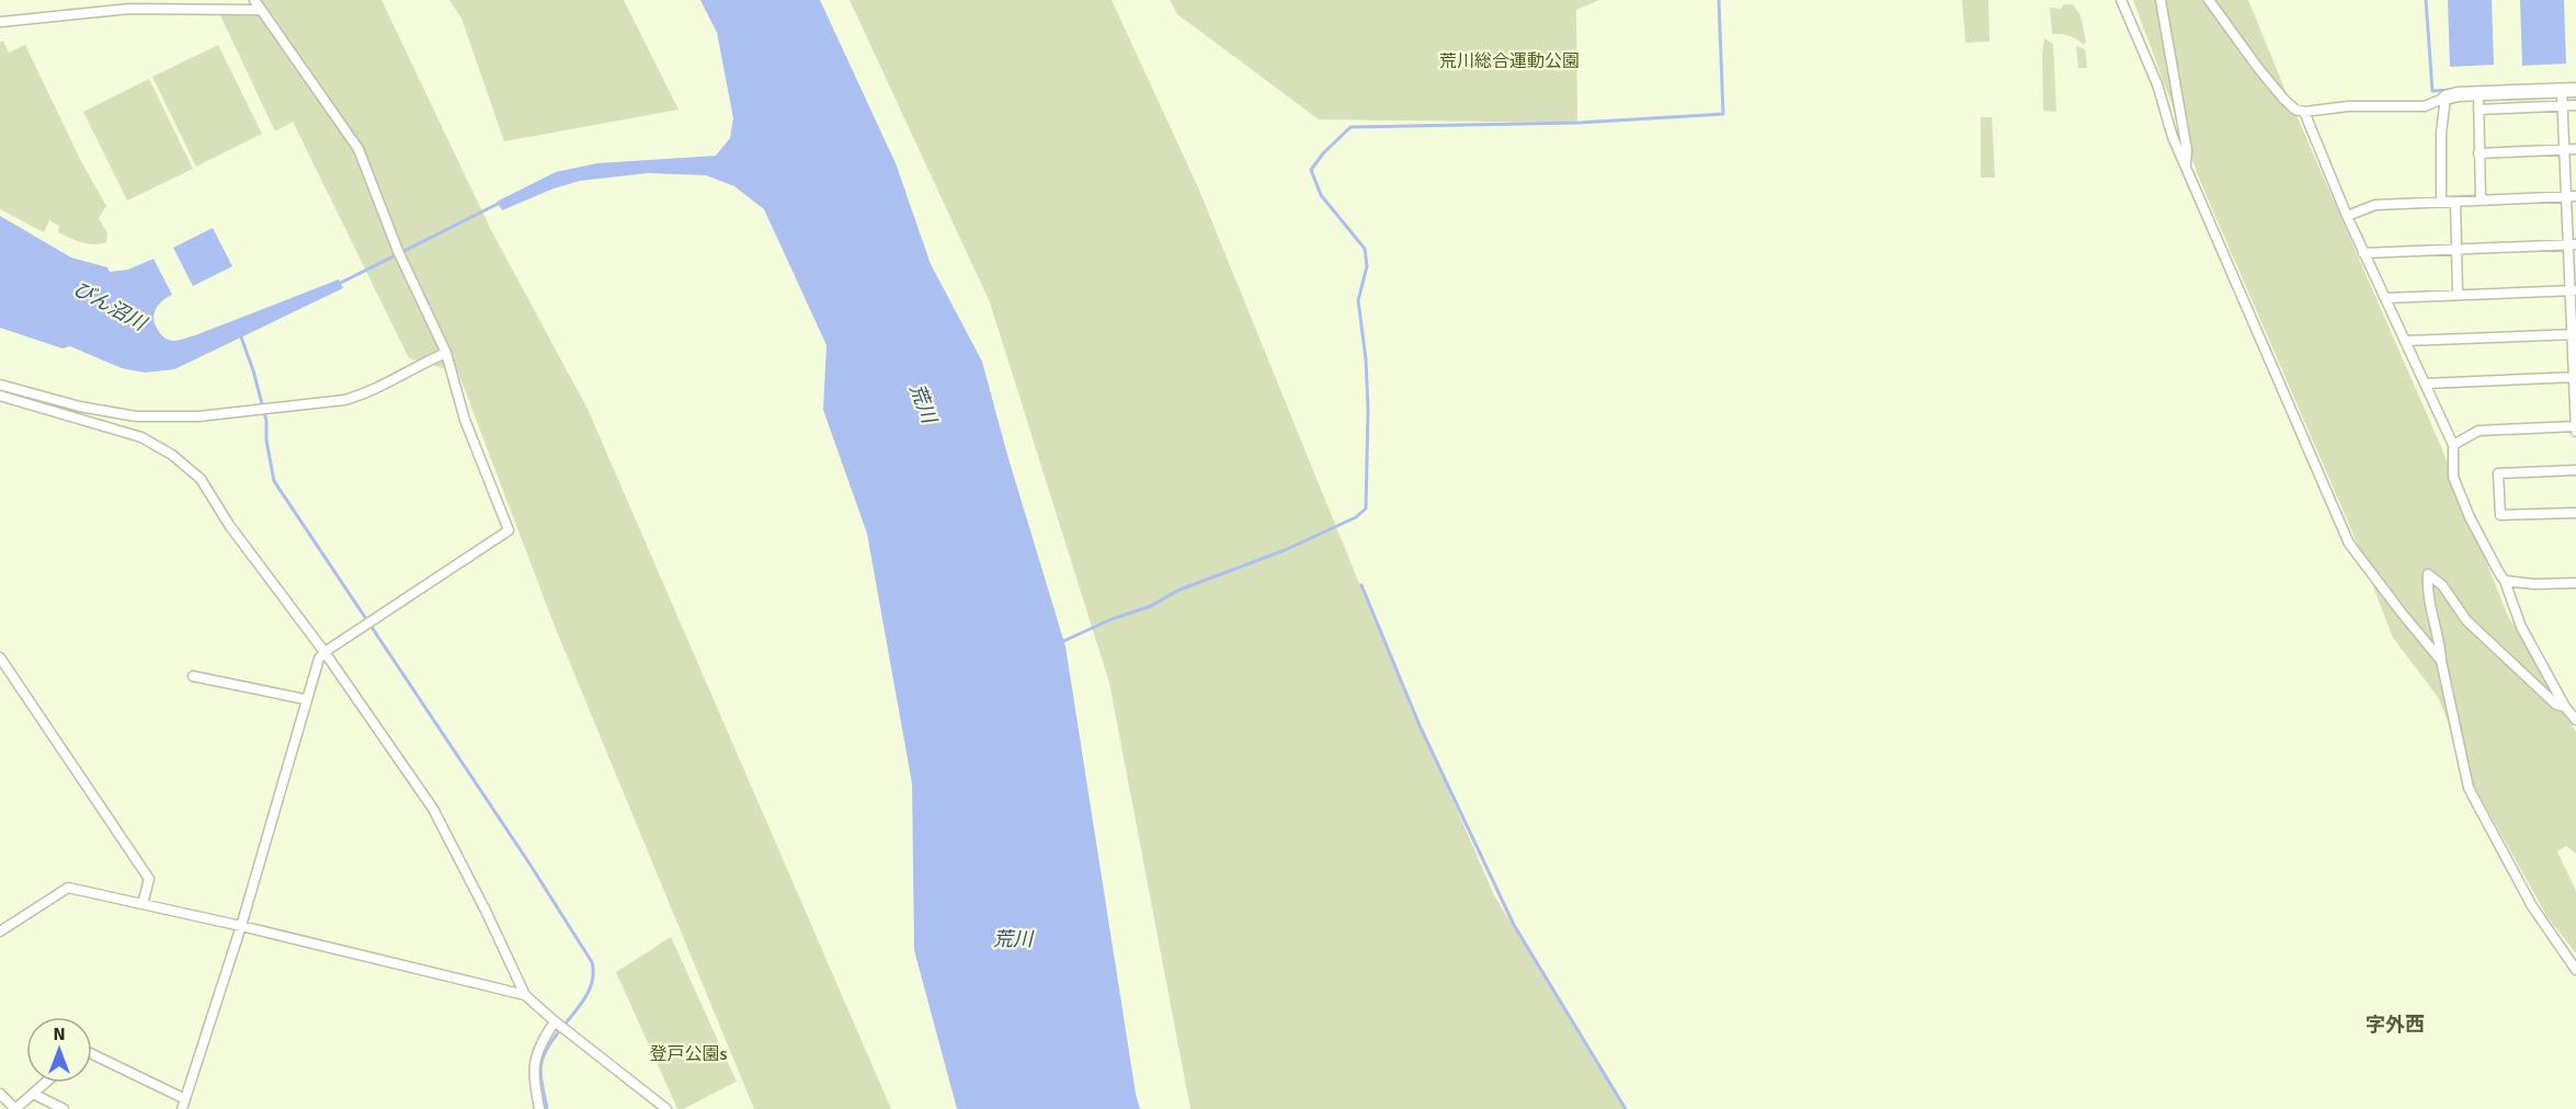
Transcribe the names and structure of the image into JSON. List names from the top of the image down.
{
  "districts": ["字外西"],
  "water": ["びん沼川", "荒川"],
  "parks": ["荒川総合運動公園", "登戸公園s"],
  "north": "top"
}
